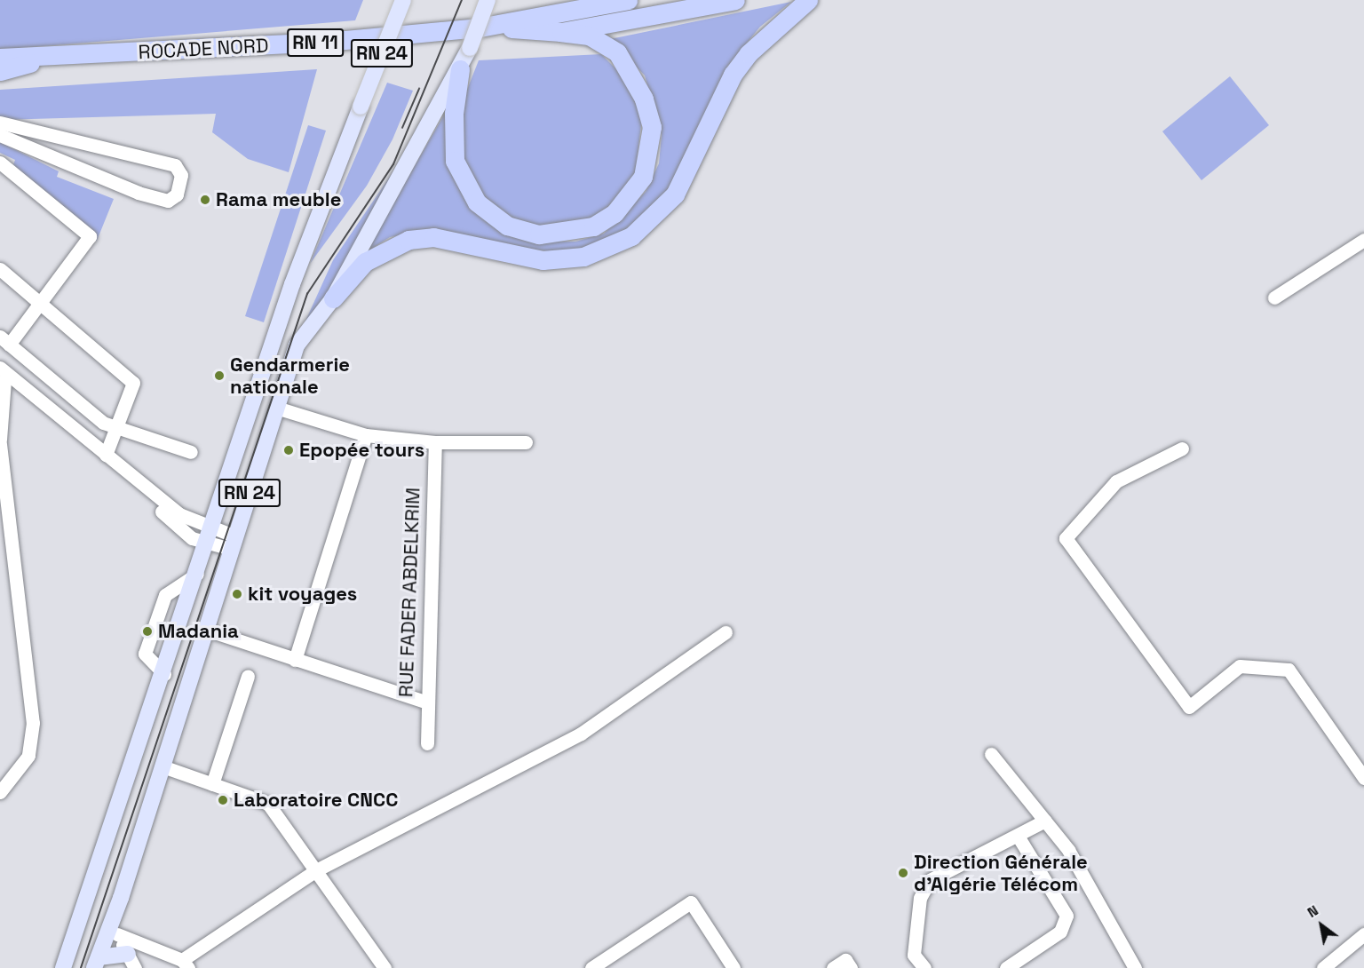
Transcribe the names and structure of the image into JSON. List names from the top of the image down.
{
  "streets": {
    "highway": ["RN 11", "ROCADE NORD"],
    "main road": ["RN 24"],
    "street": ["RUE FADER ABDELKRIM"]
  },
  "places": [
    "Rama meuble",
    "Gendarmerie nationale",
    "Epopée tours",
    "kit voyages",
    "Madania",
    "Laboratoire CNCC",
    "Direction Générale d'Algérie Télécom"
  ],
  "north": "top left"
}
